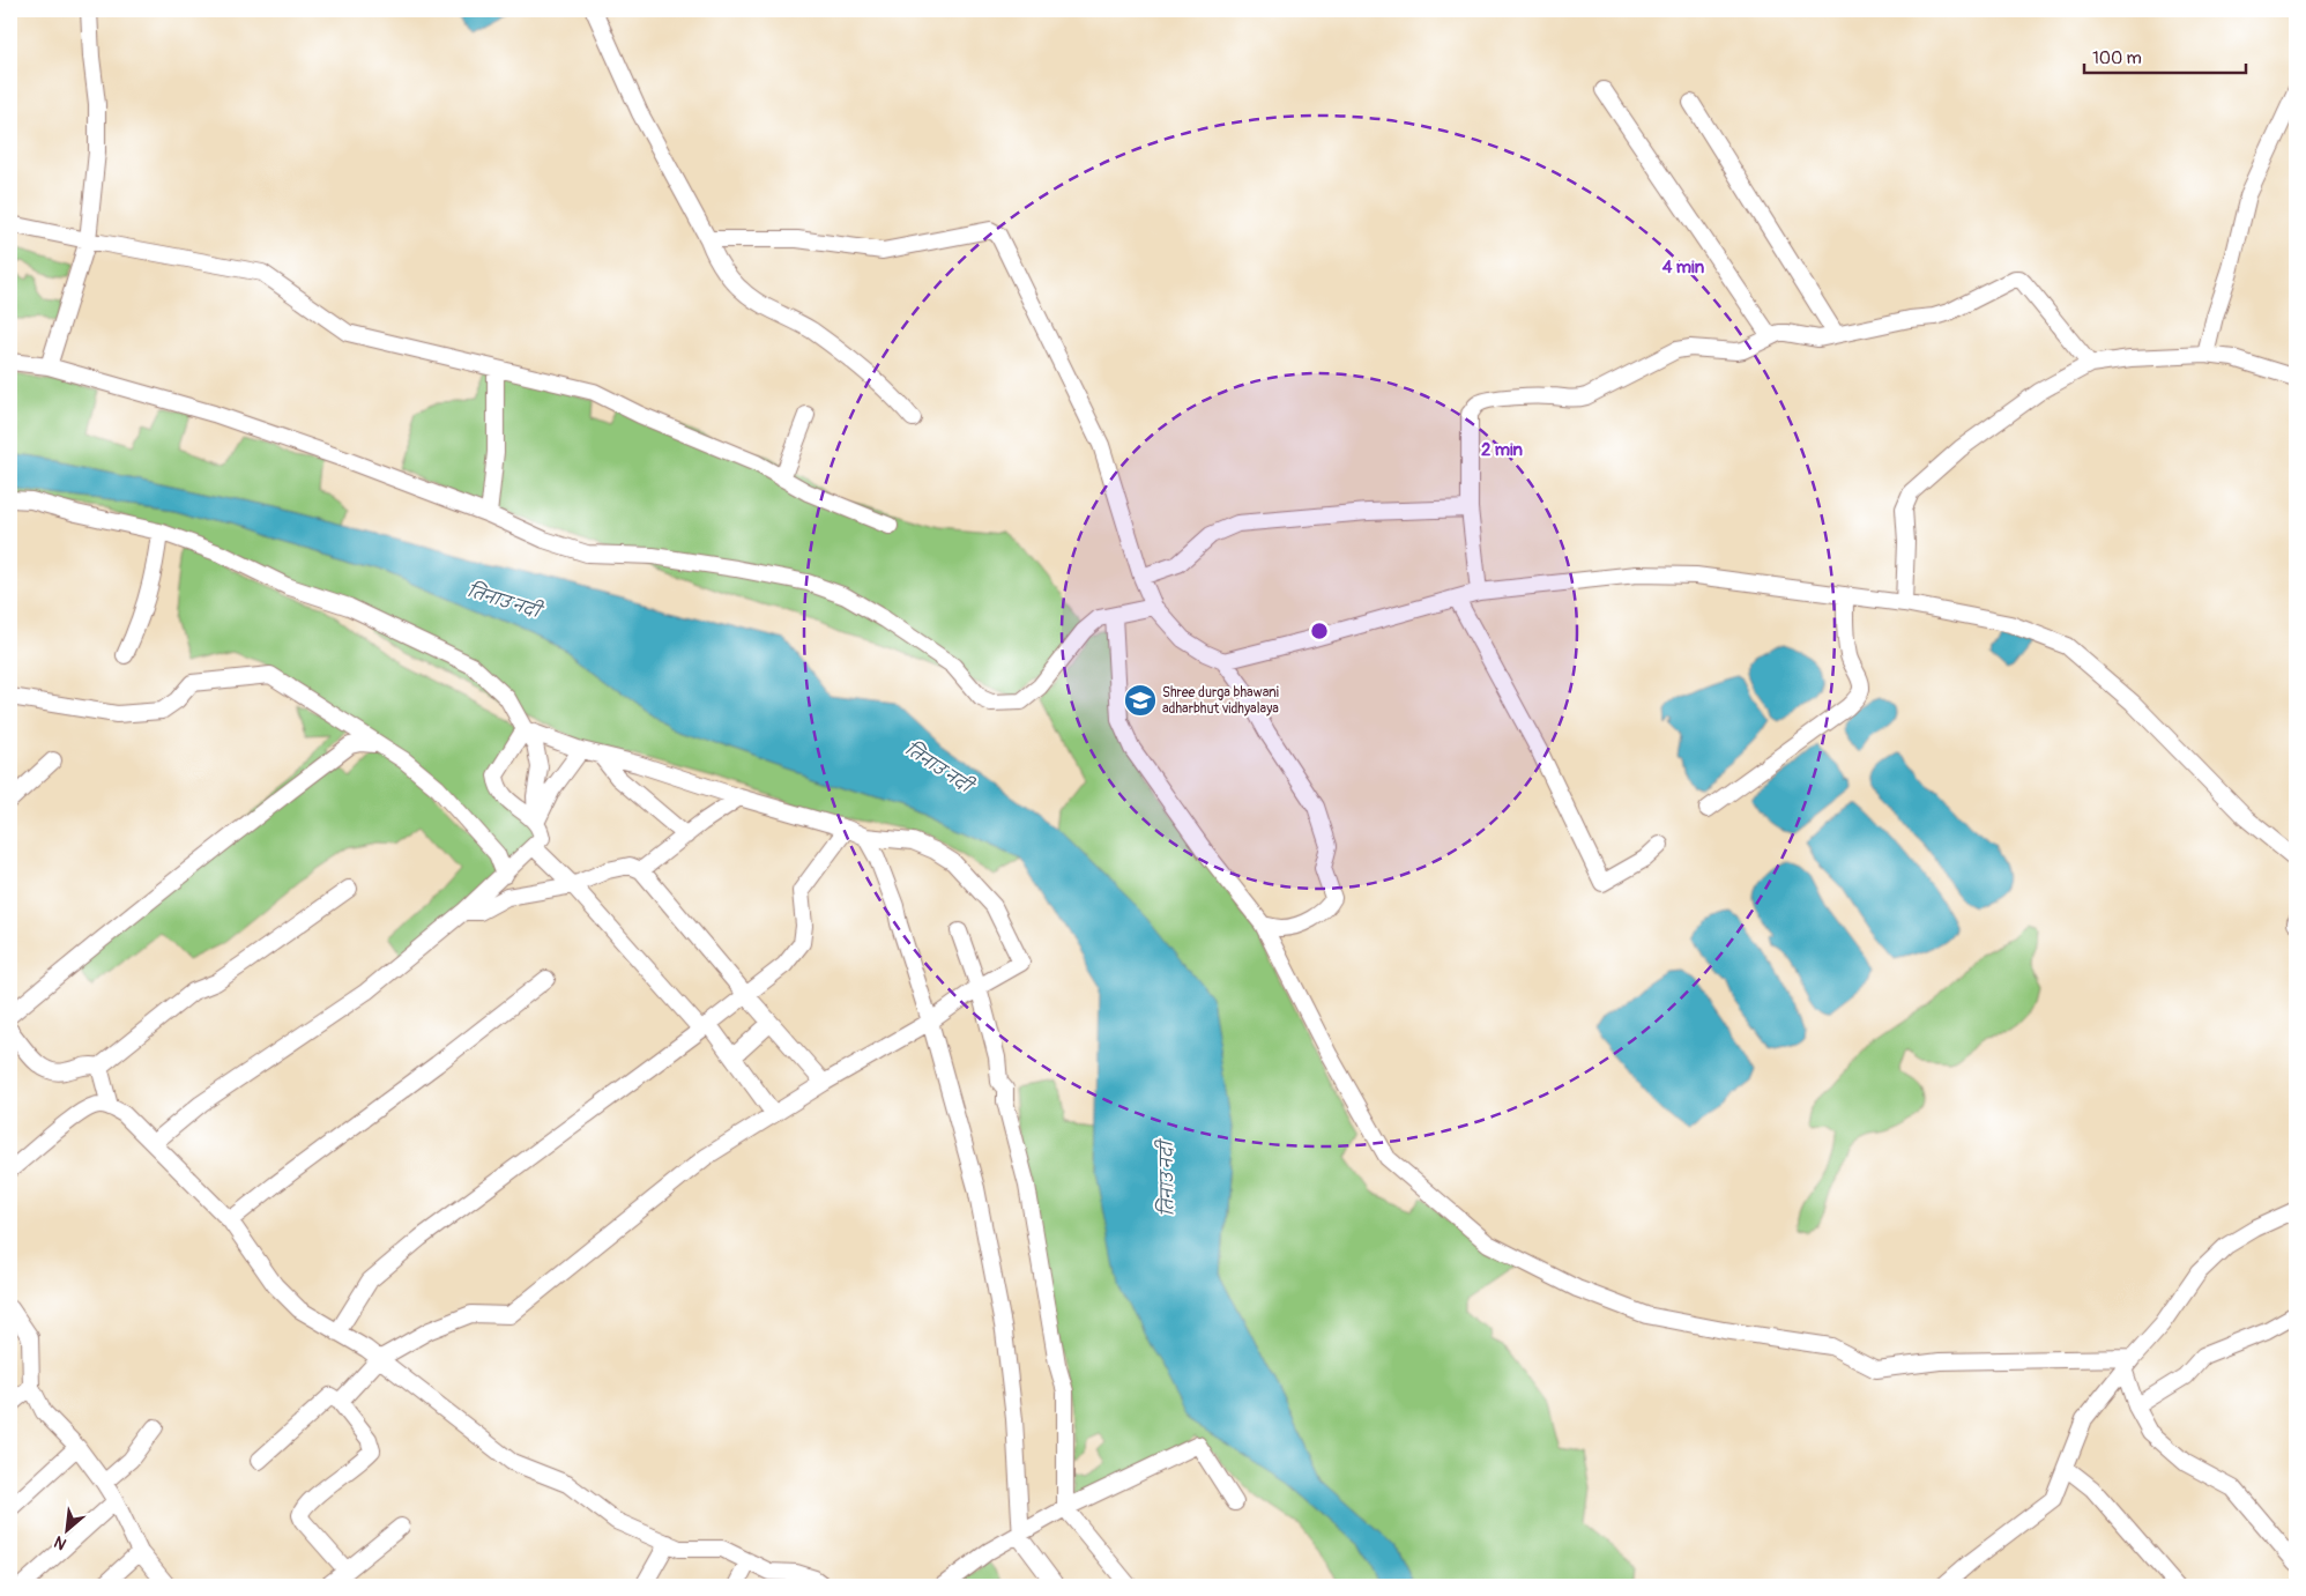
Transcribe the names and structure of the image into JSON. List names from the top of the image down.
{
  "water": ["तिनाउ नदी"],
  "places": {
    "school or university": ["Shree durga bhawani adharbhut vidhyalaya"]
  },
  "scale_bar": "100 m",
  "north": "bottom left",
  "rings": ["4 min", "2 min"]
}
